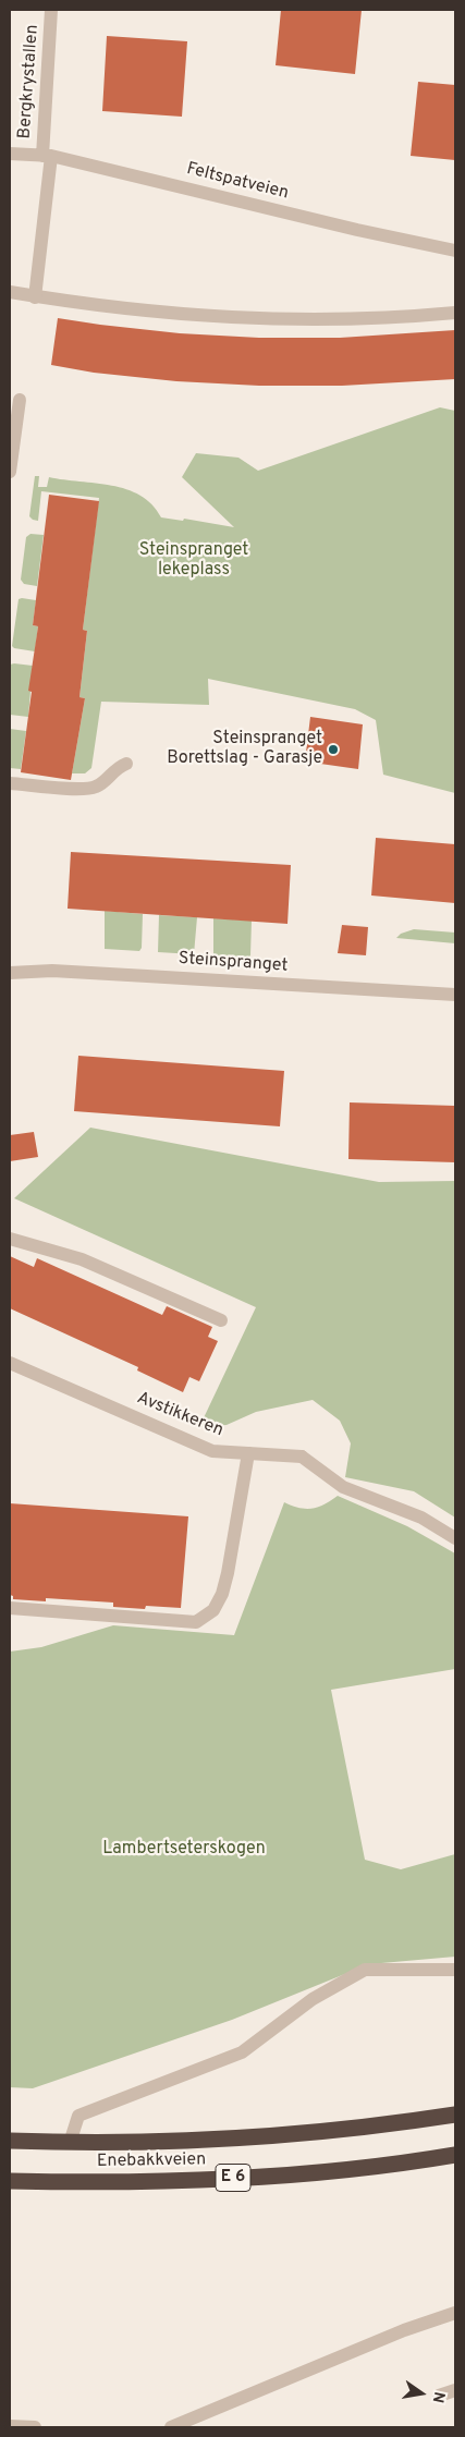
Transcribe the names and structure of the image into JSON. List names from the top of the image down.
{
  "streets": {
    "highway": ["Enebakkveien", "E 6"],
    "street": [
      "Bergkrystallen",
      "Feltspatveien",
      "Steinspranget",
      "Avstikkeren"
    ]
  },
  "crossings": [
    ["Bergkrystallen", "Feltspatveien"]
  ],
  "parks": ["Steinspranget lekeplass", "Lambertseterskogen"],
  "places": ["Steinspranget Borettslag - Garasje"],
  "north": "right"
}
